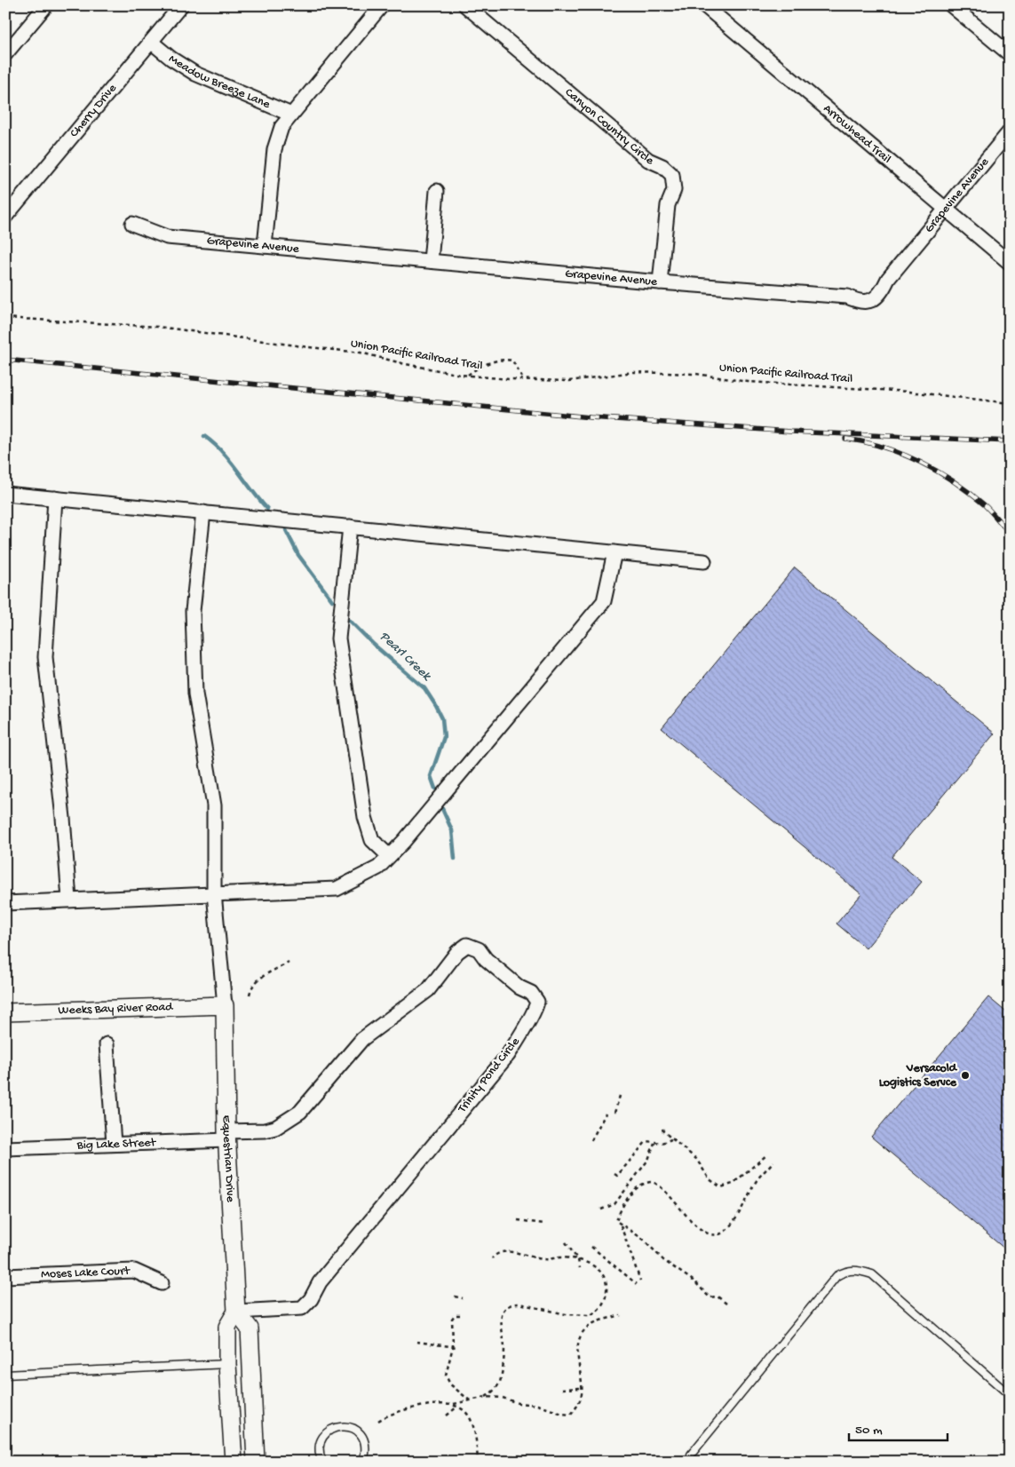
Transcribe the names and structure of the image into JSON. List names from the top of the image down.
{
  "streets": {
    "street": [
      "Meadow Breeze Lane",
      "Cherry Drive",
      "Canyon Country Circle",
      "Arrowhead Trail",
      "Grapevine Avenue",
      "Weeks Bay River Road",
      "Trinity Pond Circle",
      "Big Lake Street",
      "Equestrian Drive",
      "Moses Lake Court"
    ],
    "path": ["Union Pacific Railroad Trail"]
  },
  "crossings": [
    ["Meadow Breeze Lane", "Cherry Drive"],
    ["Canyon Country Circle", "Grapevine Avenue"],
    ["Arrowhead Trail", "Grapevine Avenue"],
    ["Weeks Bay River Road", "Equestrian Drive"],
    ["Trinity Pond Circle", "Big Lake Street"],
    ["Trinity Pond Circle", "Equestrian Drive"],
    ["Big Lake Street", "Equestrian Drive"]
  ],
  "water": ["Pearl Creek"],
  "places": ["Versacold Logistics Servce"],
  "scale_bar": "50 m"
}
